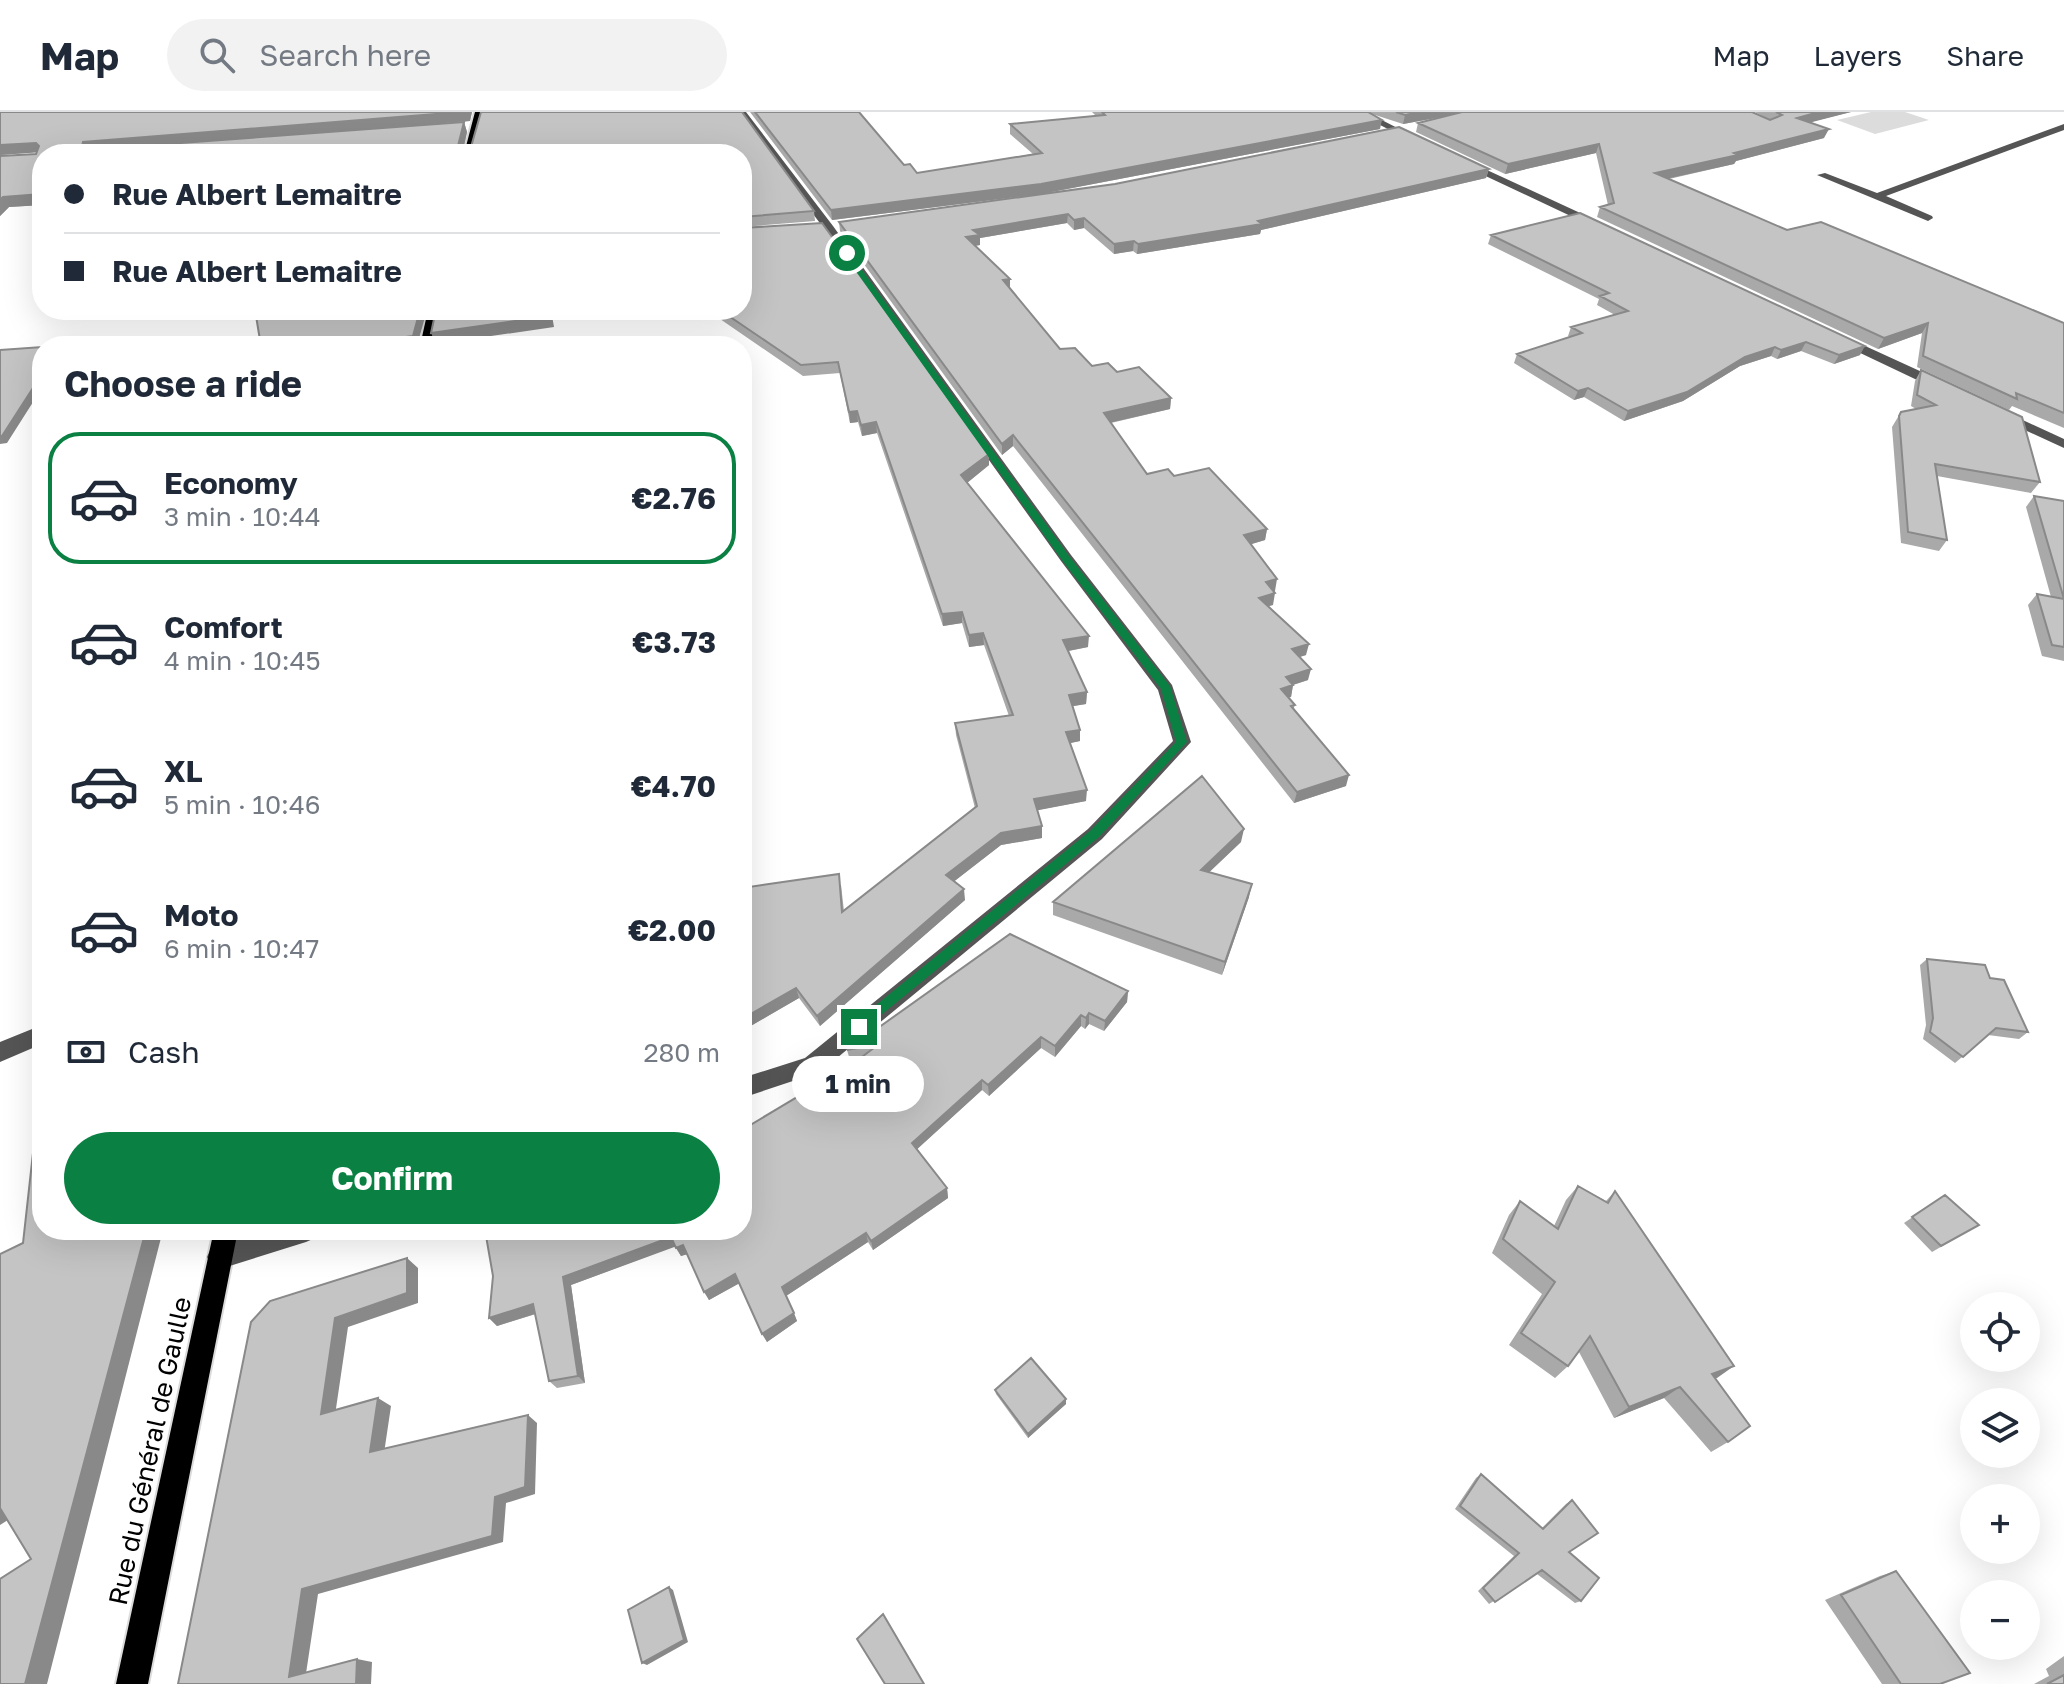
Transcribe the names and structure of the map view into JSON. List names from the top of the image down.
{
  "streets": {
    "main road": ["Rue du Général de Gaulle"]
  },
  "page": {
    "header": "Map",
    "search": "Search here",
    "nav": ["Map", "Layers", "Share"],
    "banner": ["Rue Albert Lemaitre", "Rue Albert Lemaitre"],
    "heading": "Choose a ride",
    "list": [
      {
        "name": "Economy",
        "note": "3 min · 10:44",
        "value": "€2.76"
      },
      {
        "name": "Comfort",
        "note": "4 min · 10:45",
        "value": "€3.73"
      },
      {
        "name": "XL",
        "note": "5 min · 10:46",
        "value": "€4.70"
      },
      {
        "name": "Moto",
        "note": "6 min · 10:47",
        "value": "€2.00"
      }
    ],
    "pay": ["Cash", "280 m"],
    "bubble": "1 min",
    "buttons": "Confirm",
    "map_buttons": ["+", "−"]
  }
}
